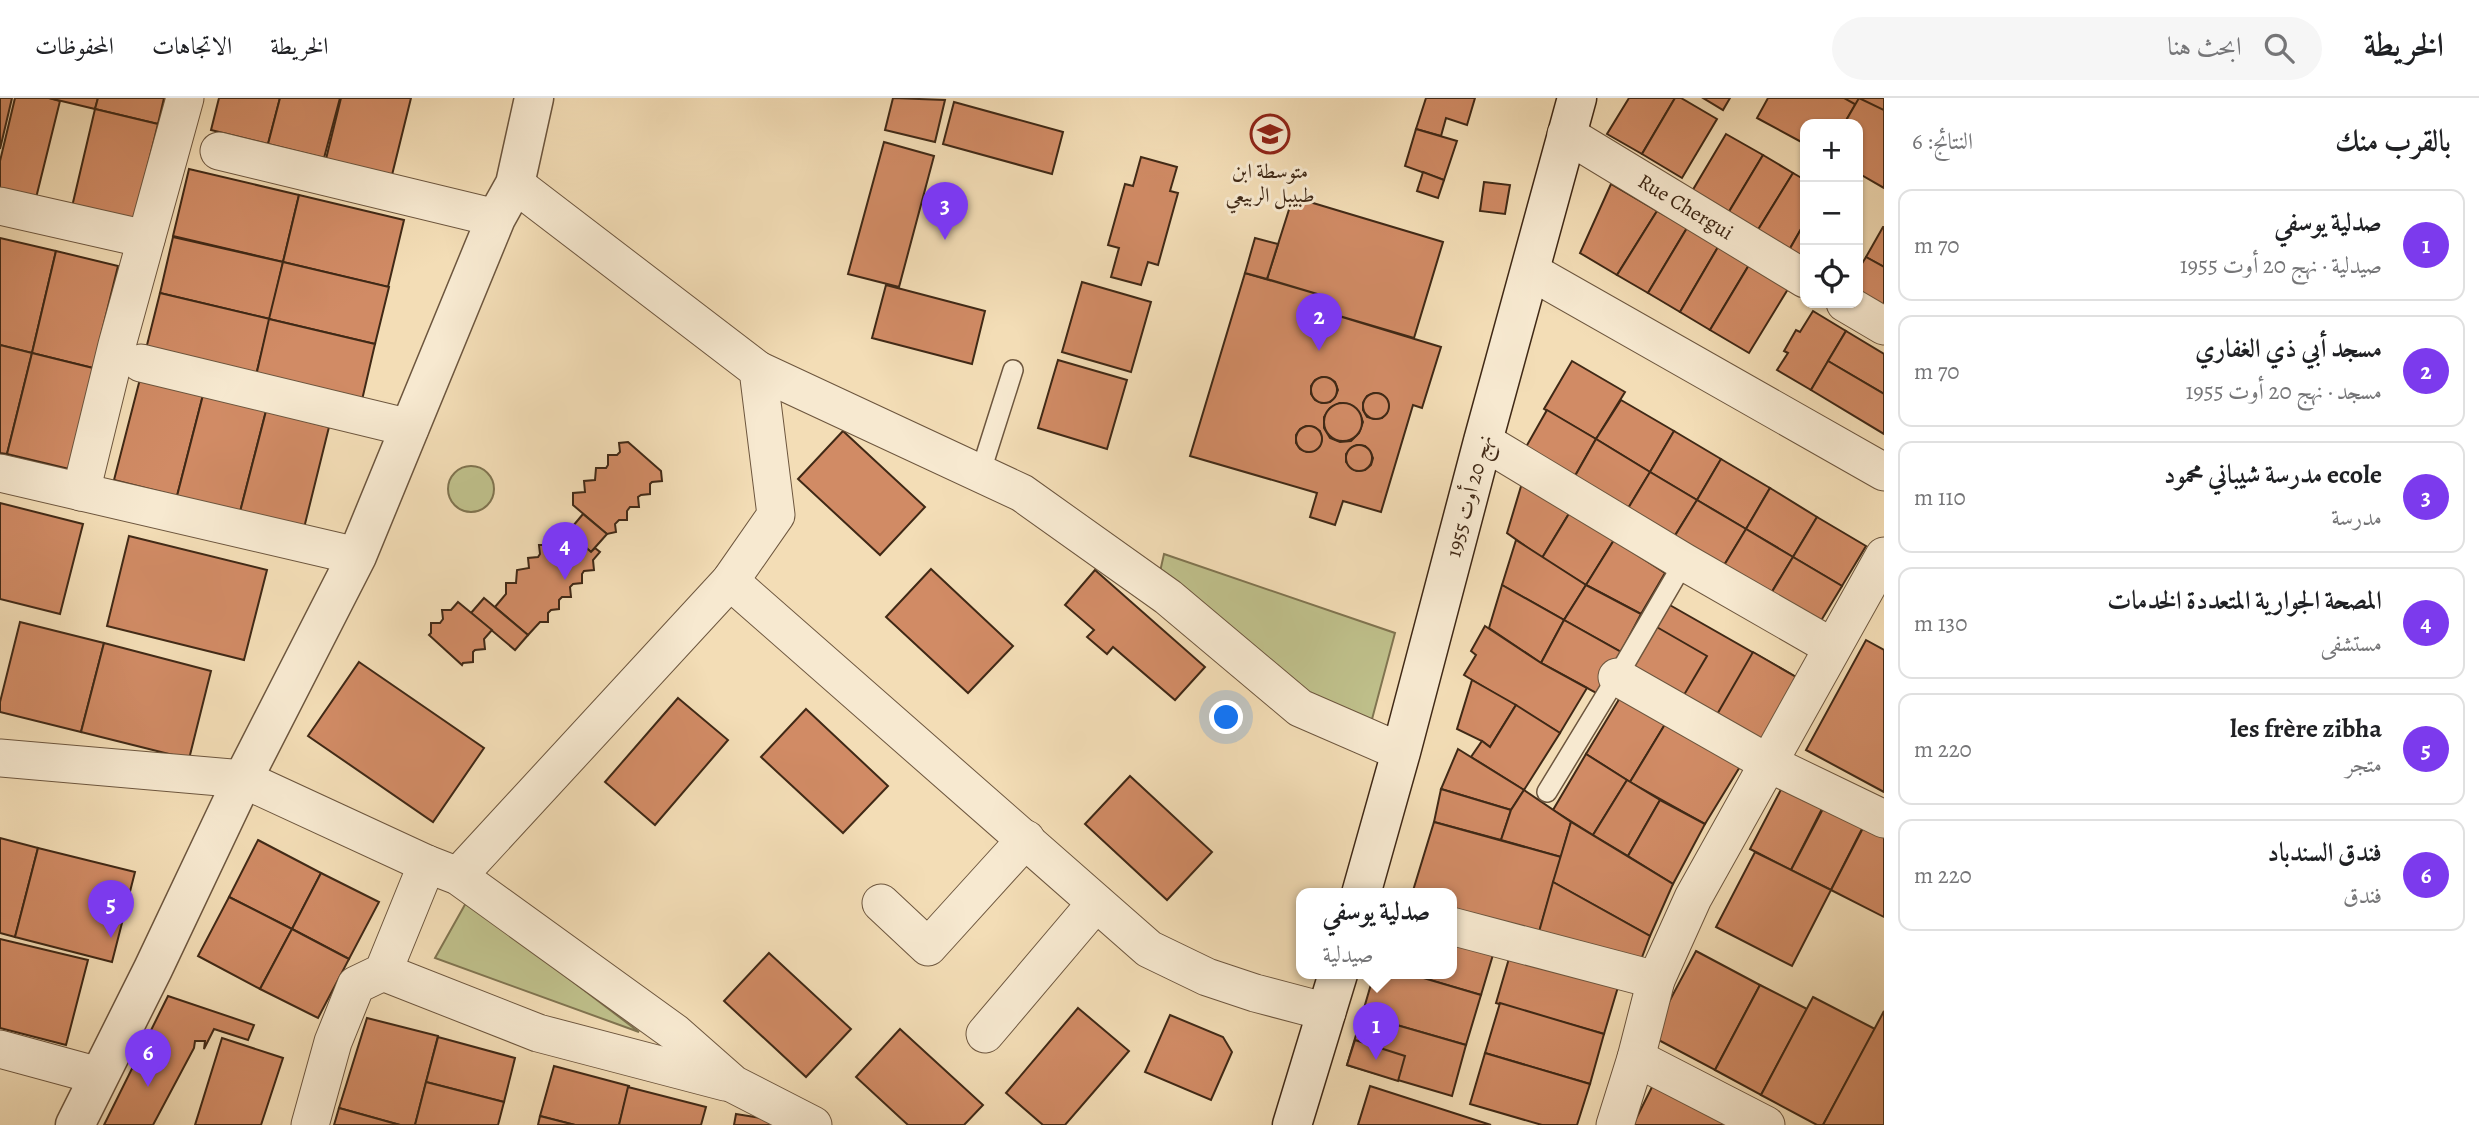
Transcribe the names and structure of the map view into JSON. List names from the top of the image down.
{
  "streets": {
    "street": ["Rue Chergui", "نهج 20 أوت 1955"]
  },
  "crossings": [
    ["Rue Chergui", "نهج 20 أوت 1955"]
  ],
  "places": {
    "school or university": ["متوسطة ابن طبيبل الربيعي"]
  },
  "page": {
    "header": "الخريطة",
    "search": "ابحث هنا",
    "nav": ["الخريطة", "الاتجاهات", "المحفوظات"],
    "heading": ["بالقرب منك", "النتائج: 6"],
    "map_buttons": ["+", "−"],
    "pins": [
      "3",
      "2",
      "4",
      "5",
      "1",
      "6"
    ],
    "list": [
      {
        "mark": "1",
        "name": "صدلية يوسفي",
        "note": "صيدلية · نهج 20 أوت 1955",
        "value": "70 m"
      },
      {
        "mark": "2",
        "name": "مسجد أبي ذي الغفاري",
        "note": "مسجد · نهج 20 أوت 1955",
        "value": "70 m"
      },
      {
        "mark": "3",
        "name": "ecole مدرسة شيباني محمود",
        "note": "مدرسة",
        "value": "110 m"
      },
      {
        "mark": "4",
        "name": "المصحة الجوارية المتعددة الخدمات",
        "note": "مستشفى",
        "value": "130 m"
      },
      {
        "mark": "5",
        "name": "les frère zibha",
        "note": "متجر",
        "value": "220 m"
      },
      {
        "mark": "6",
        "name": "فندق السندباد",
        "note": "فندق",
        "value": "220 m"
      }
    ],
    "popup": ["صدلية يوسفي", "صيدلية"]
  }
}
